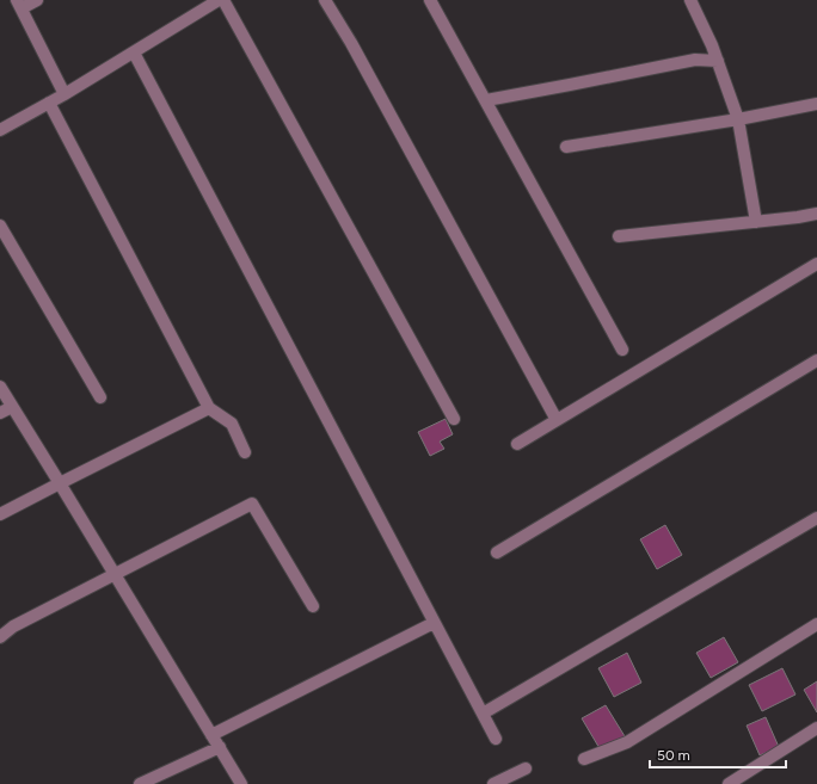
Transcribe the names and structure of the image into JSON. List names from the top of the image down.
{
  "scale_bar": "50 m"
}
